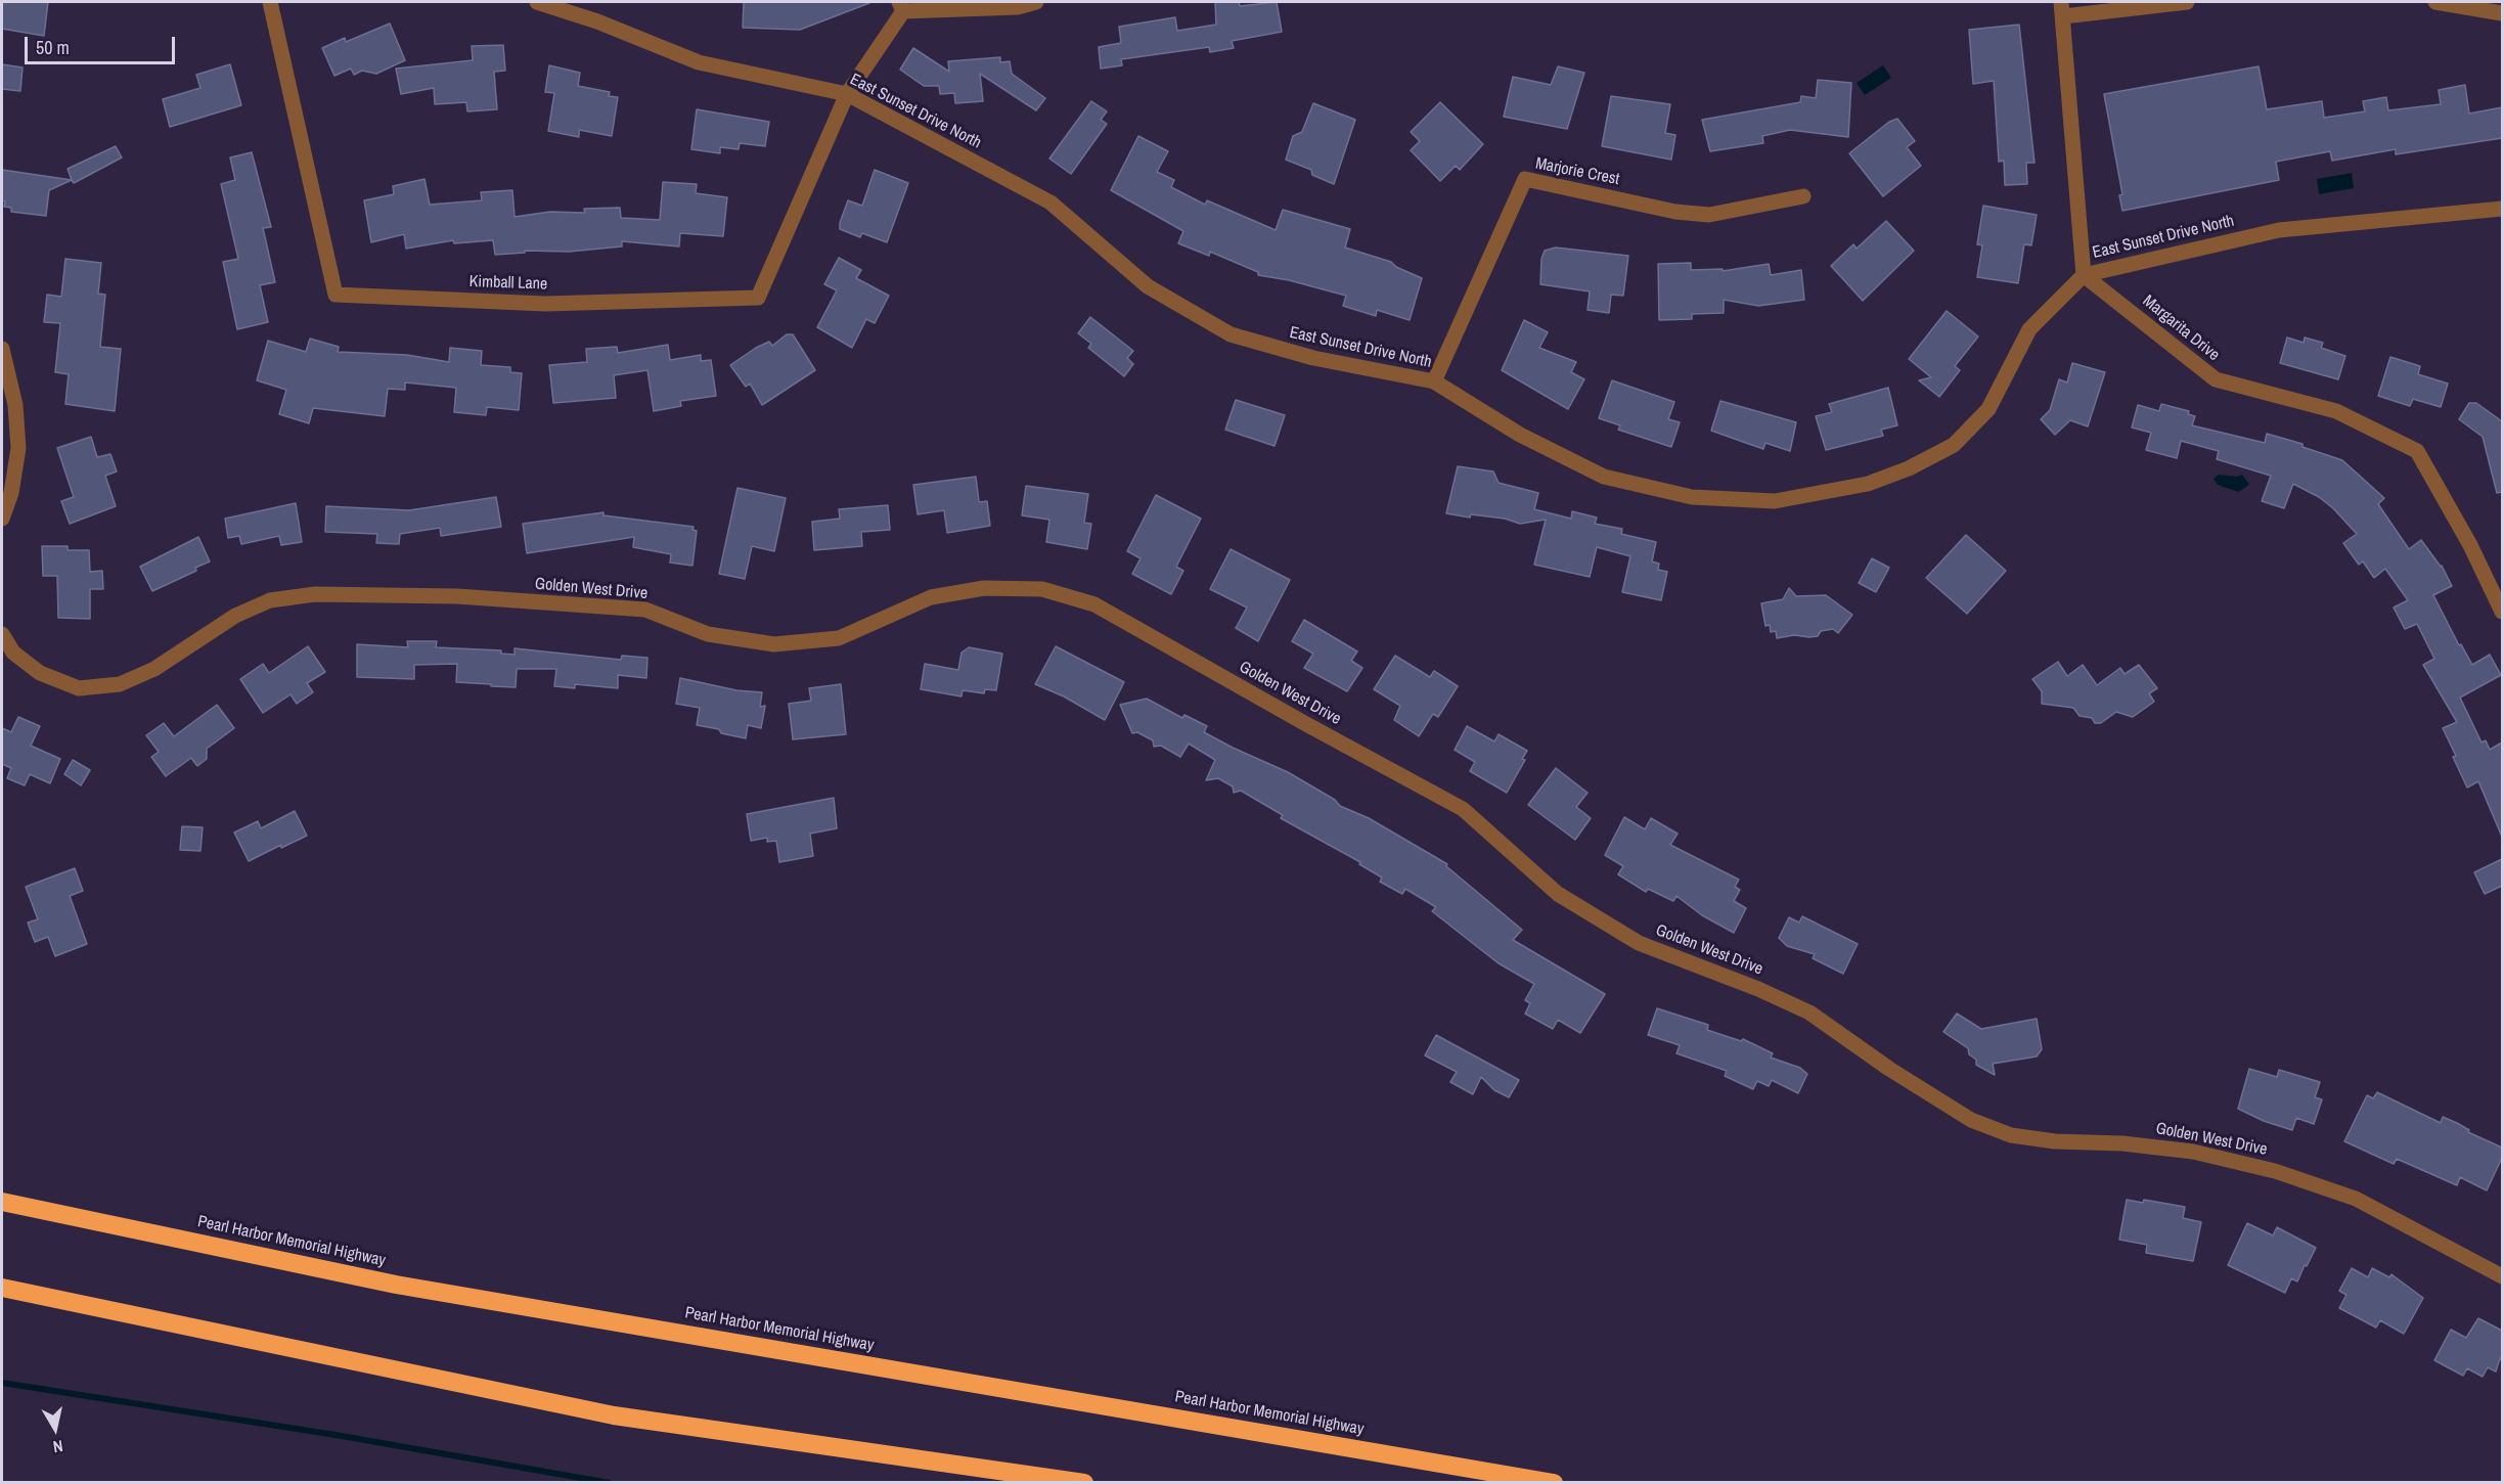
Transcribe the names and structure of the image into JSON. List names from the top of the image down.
{
  "streets": {
    "highway": ["Pearl Harbor Memorial Highway"],
    "street": [
      "East Sunset Drive North",
      "Marjorie Crest",
      "Kimball Lane",
      "Margarita Drive",
      "Golden West Drive"
    ]
  },
  "crossings": [
    ["East Sunset Drive North", "Marjorie Crest"],
    ["East Sunset Drive North", "Kimball Lane"],
    ["East Sunset Drive North", "Margarita Drive"]
  ],
  "scale_bar": "50 m",
  "north": "bottom"
}
